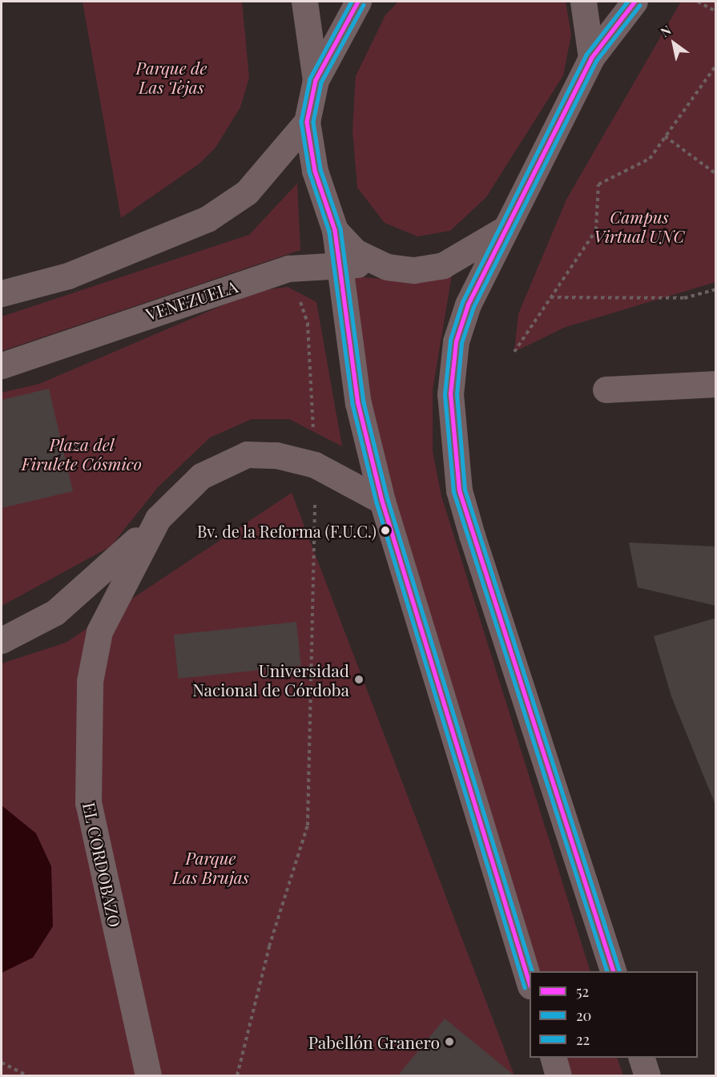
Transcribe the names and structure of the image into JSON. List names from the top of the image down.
{
  "streets": {
    "street": ["VENEZUELA", "EL CORDOBAZO"]
  },
  "parks": [
    "Parque de Las Tejas",
    "Campus Virtual UNC",
    "Plaza del Firulete Cósmico",
    "Parque Las Brujas"
  ],
  "places": ["Bv. de la Reforma (F.U.C.)", "Universidad Nacional de Córdoba", "Pabellón Granero"],
  "lines": ["transit line 52", "transit line 20", "transit line 22"],
  "legend": ["52", "20", "22"],
  "north": "top left"
}
